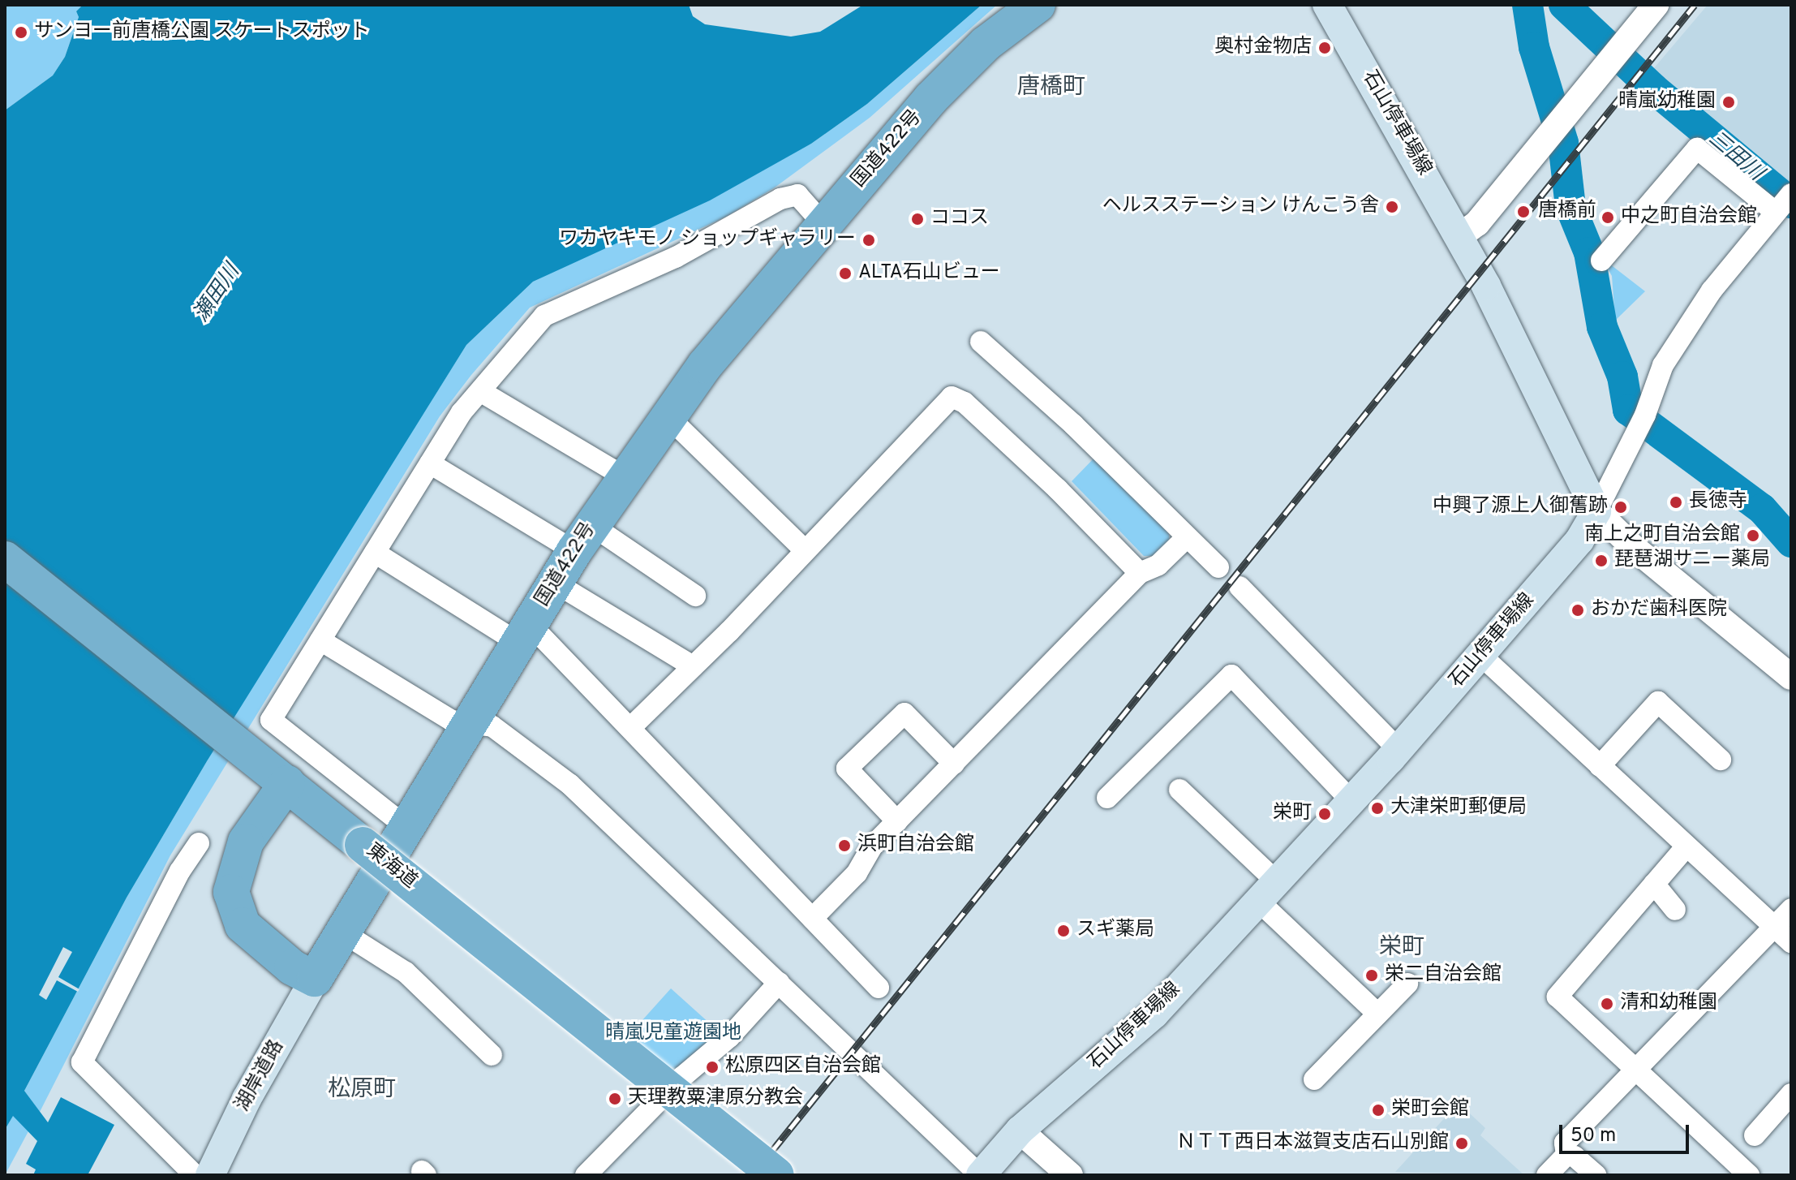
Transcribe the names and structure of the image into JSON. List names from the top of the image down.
{
  "streets": {
    "highway": ["国道422号", "東海道"],
    "main road": ["石山停車場線", "湖岸道路"]
  },
  "crossings": [
    ["国道422号", "東海道"],
    ["国道422号", "湖岸道路"]
  ],
  "districts": ["唐橋町", "栄町", "松原町"],
  "water": ["三田川", "瀬田川"],
  "parks": ["晴嵐児童遊園地"],
  "places": [
    "サンヨー前唐橋公園 スケートスポット",
    "奥村金物店",
    "晴嵐幼稚園",
    "ヘルスステーション けんこう舎",
    "唐橋前",
    "中之町自治会館",
    "ココス",
    "ワカヤキモノ ショップギャラリー",
    "ALTA石山ビュー",
    "長徳寺",
    "中興了源上人御𦾔跡",
    "南上之町自治会館",
    "琵琶湖サニー薬局",
    "おかだ歯科医院",
    "大津栄町郵便局",
    "栄町",
    "浜町自治会館",
    "スギ薬局",
    "栄二自治会館",
    "清和幼稚園",
    "松原四区自治会館",
    "天理教粟津原分教会",
    "栄町会館",
    "ＮＴＴ西日本滋賀支店石山別館"
  ],
  "scale_bar": "50 m"
}
